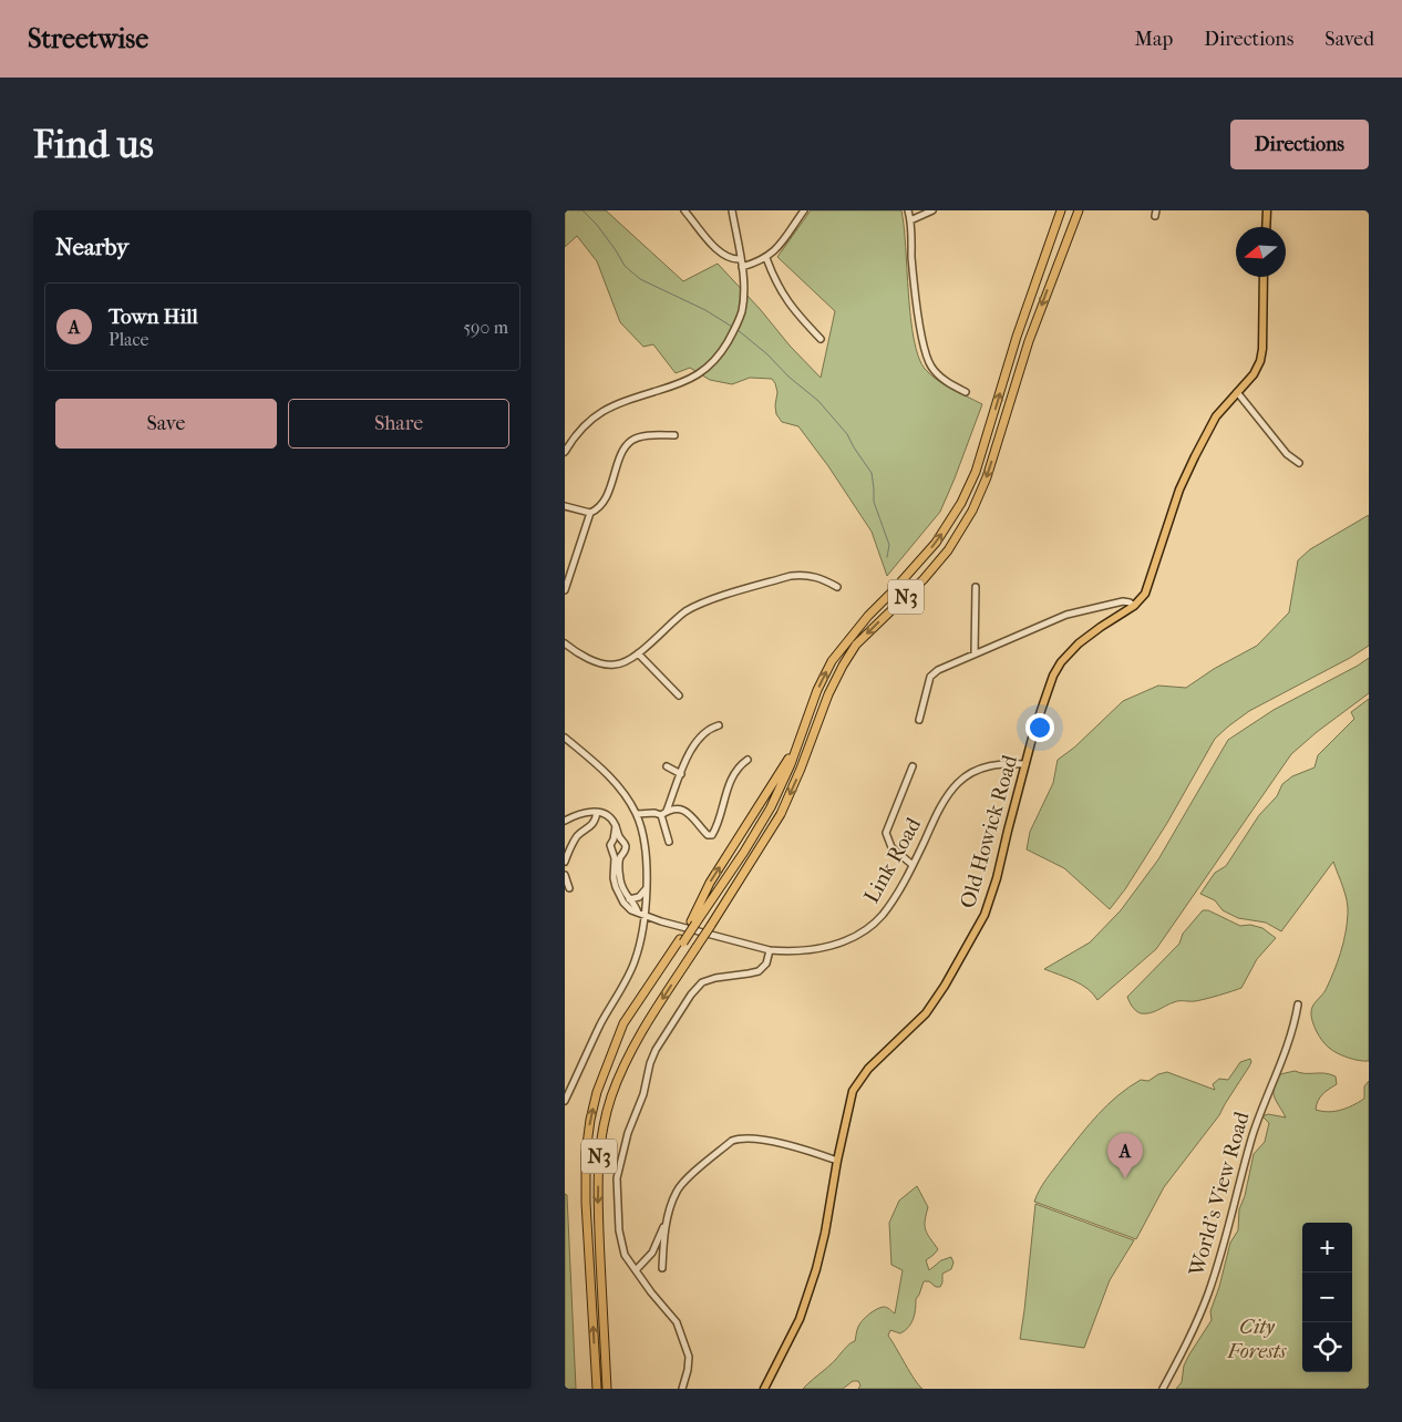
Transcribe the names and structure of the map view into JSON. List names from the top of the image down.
{
  "streets": {
    "highway": ["N3"],
    "main road": ["Old Howick Road"],
    "street": ["Link Road", "World's View Road"]
  },
  "crossings": [
    ["Old Howick Road", "Link Road"]
  ],
  "parks": ["City Forests"],
  "north": "left",
  "page": {
    "header": "Streetwise",
    "nav": ["Map", "Directions", "Saved"],
    "buttons": [
      "Directions",
      ["Save", "Share"]
    ],
    "title": "Find us",
    "heading": "Nearby",
    "list": [
      {
        "mark": "A",
        "name": "Town Hill",
        "note": "Place",
        "value": "590 m"
      }
    ],
    "pins": "A",
    "map_buttons": ["+", "−"]
  }
}
